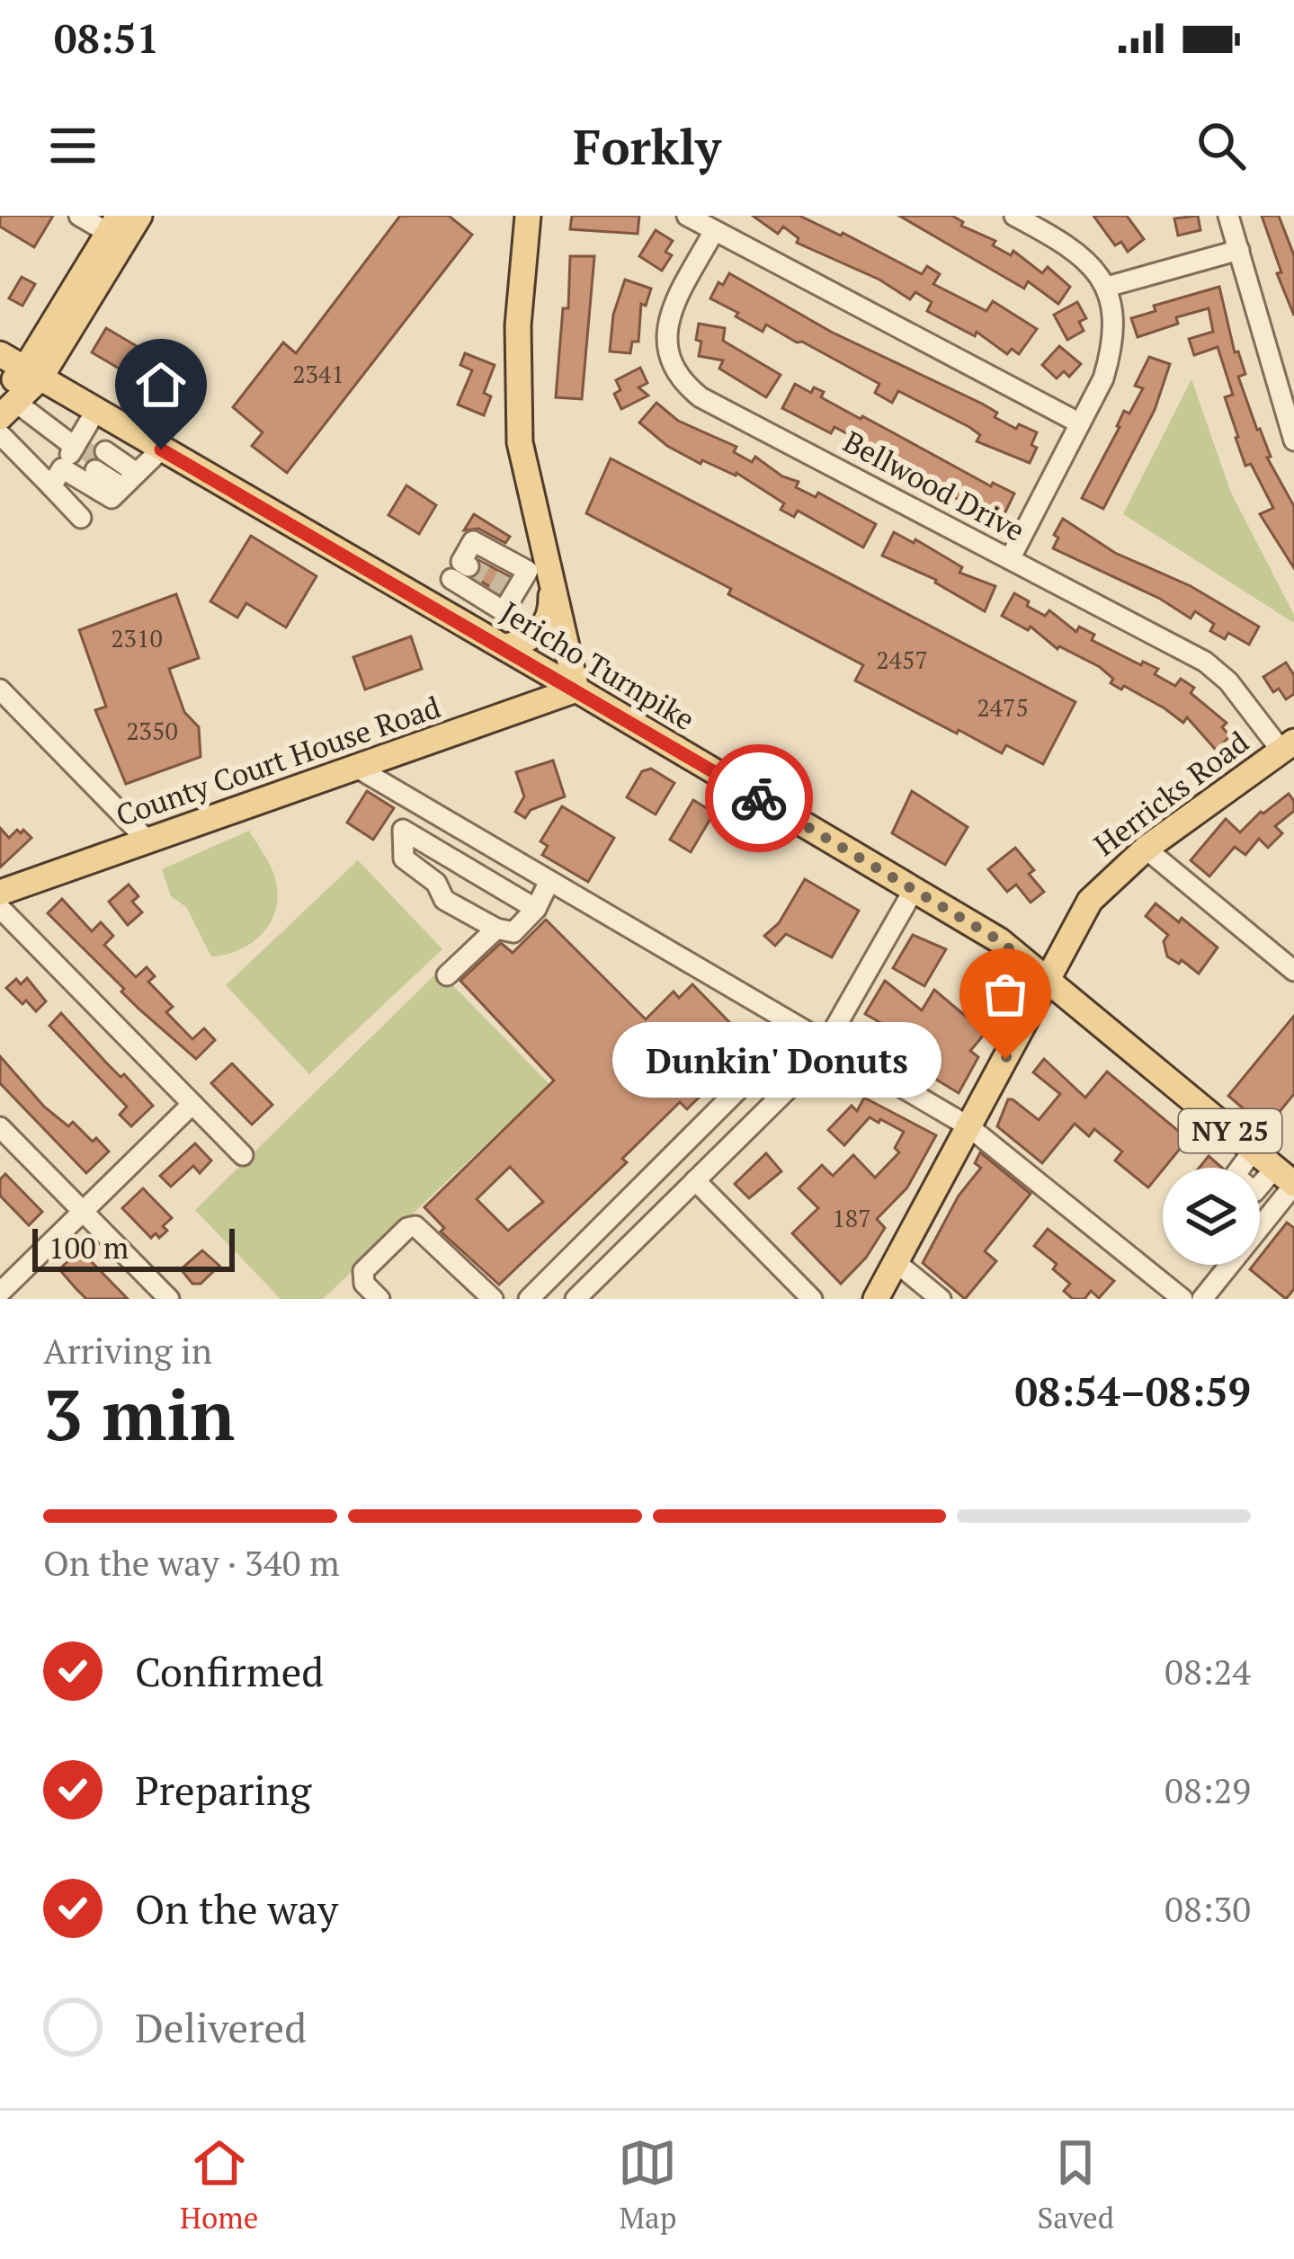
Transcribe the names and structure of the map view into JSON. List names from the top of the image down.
{
  "streets": {
    "main road": [
      "Jericho Turnpike",
      "County Court House Road",
      "Herricks Road",
      "NY 25"
    ],
    "street": ["Bellwood Drive"]
  },
  "crossings": [
    ["Bellwood Drive", "Herricks Road"],
    ["Jericho Turnpike", "County Court House Road"],
    ["Jericho Turnpike", "Herricks Road"]
  ],
  "places": ["Dunkin' Donuts"],
  "house_numbers": [
    "2341",
    "2310",
    "2457",
    "2475",
    "2350",
    "187"
  ],
  "scale_bar": "100 m",
  "page": {
    "status": "08:51",
    "header": "Forkly",
    "bubble": "Dunkin' Donuts",
    "scale": "100 m",
    "heading": ["3 min", "Arriving in", "08:54–08:59"],
    "bar": "On the way · 340 m",
    "list": [
      ["Confirmed", "08:24"],
      ["Preparing", "08:29"],
      ["On the way", "08:30"],
      "Delivered"
    ],
    "tabs": ["Home", "Map", "Saved"]
  }
}
